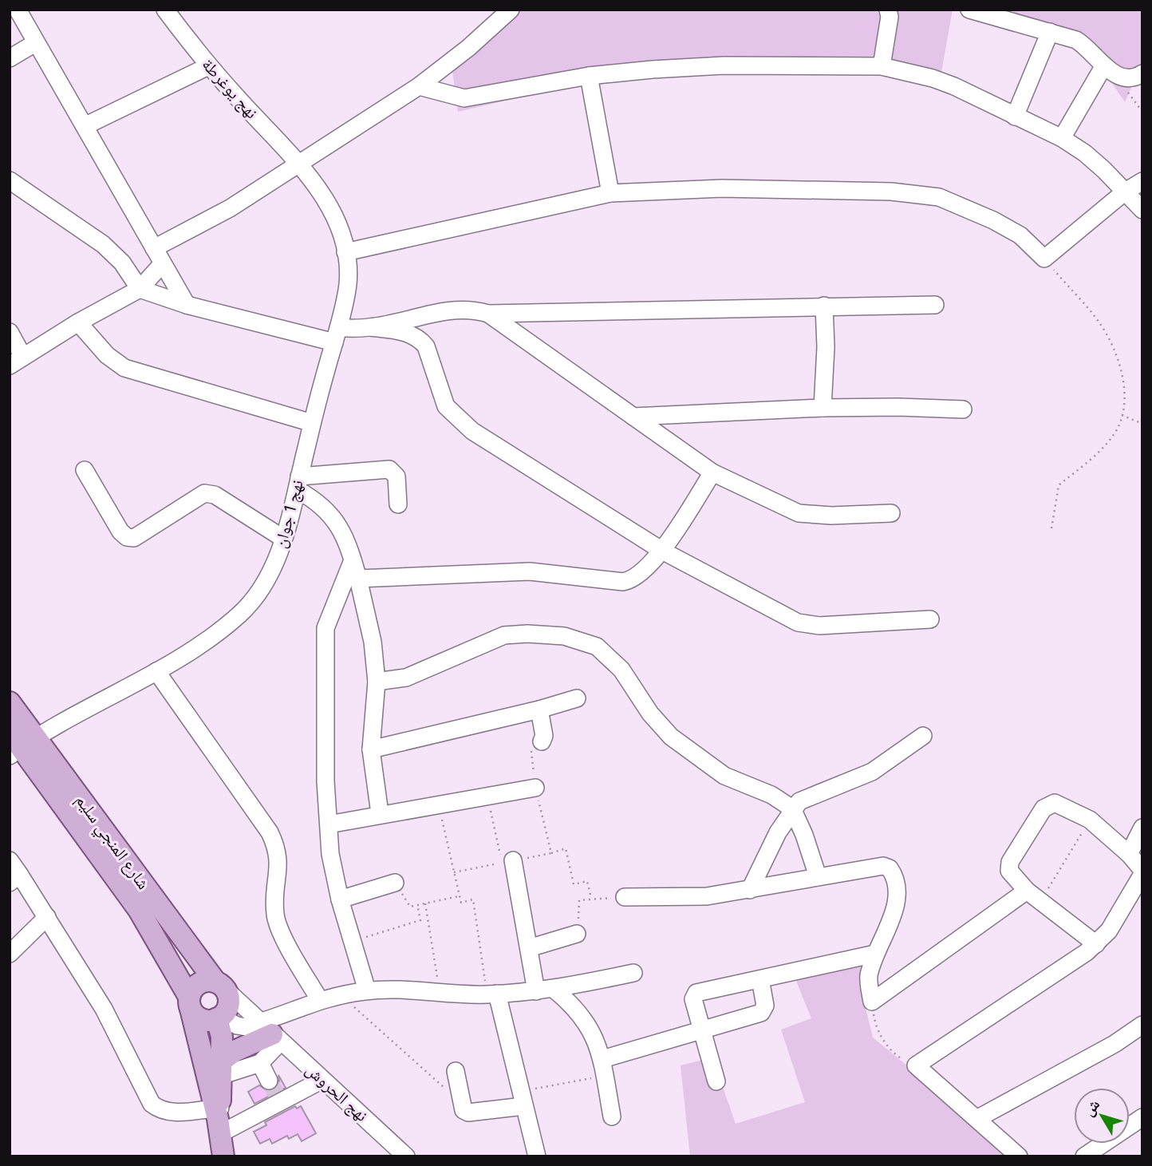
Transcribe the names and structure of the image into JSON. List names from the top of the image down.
{
  "streets": {
    "main road": ["شارع المنجي سليم"],
    "street": ["نهج يوغرطة", "نهج 1 جوان", "نهج الحروش"]
  },
  "crossings": [
    ["نهج يوغرطة", "نهج 1 جوان"],
    ["نهج 1 جوان", "شارع المنجي سليم"],
    ["شارع المنجي سليم", "نهج الحروش"]
  ],
  "north": "top left"
}
